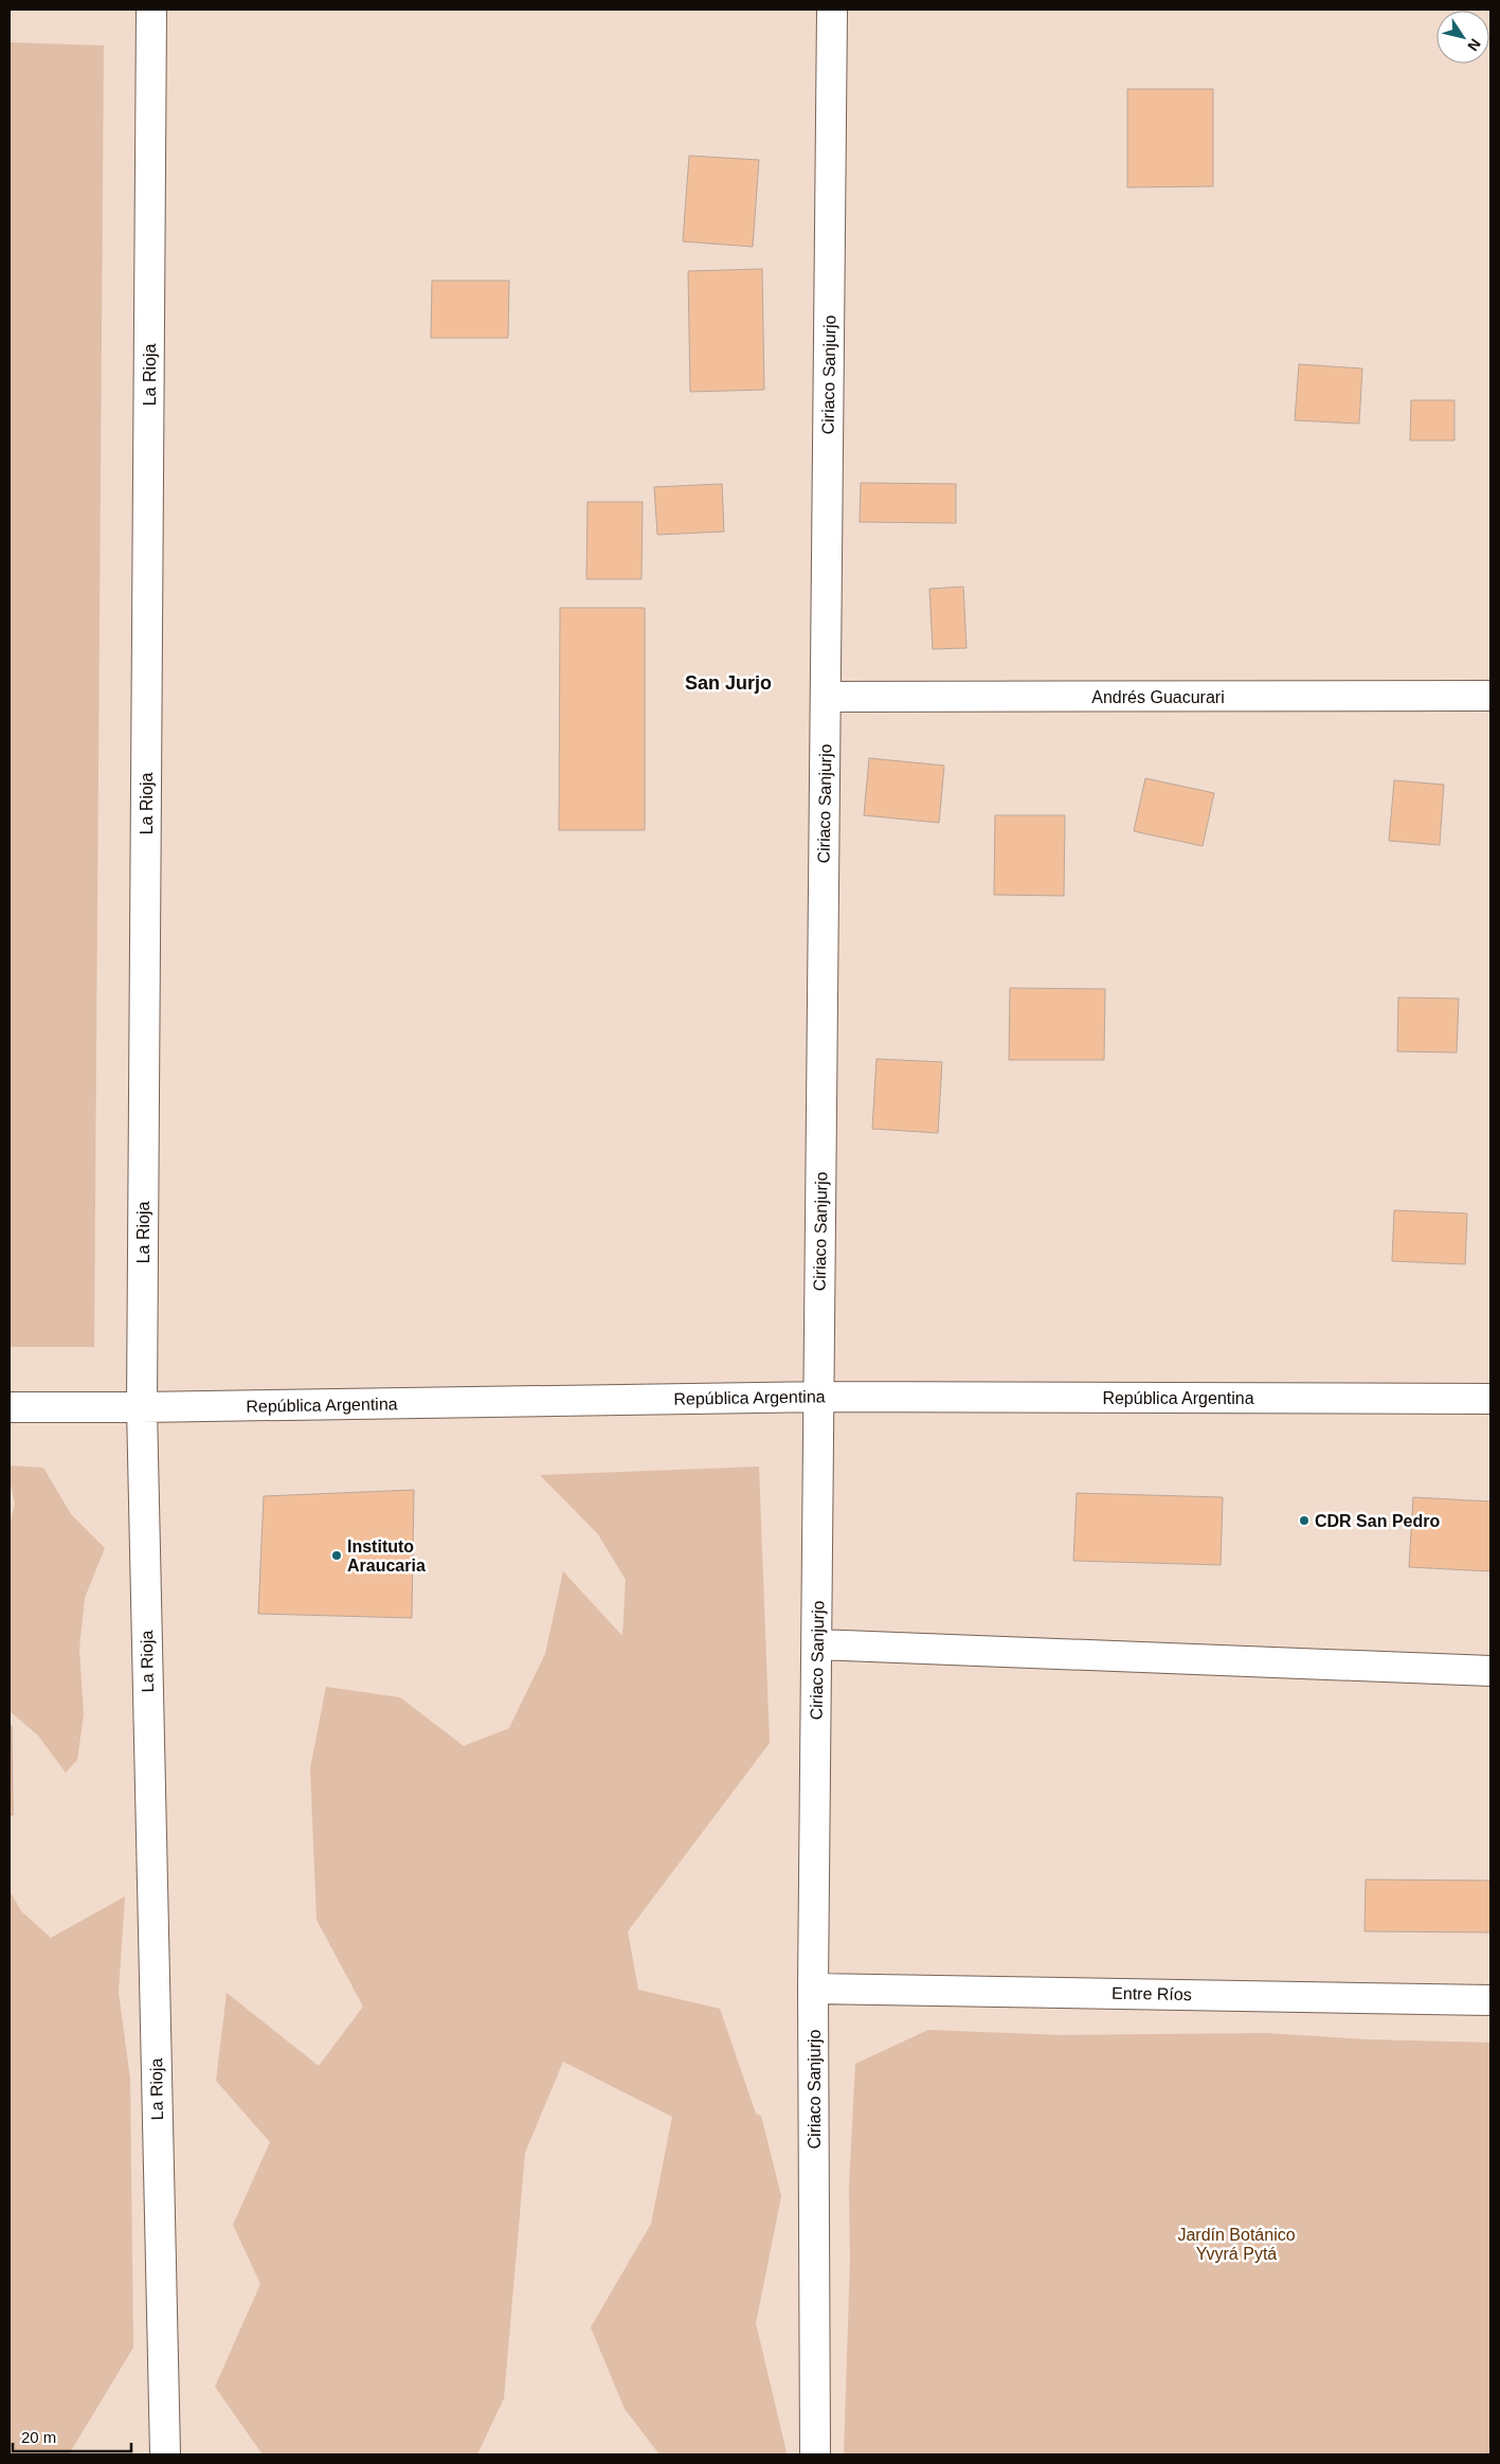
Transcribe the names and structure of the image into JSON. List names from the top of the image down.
{
  "streets": {
    "street": [
      "La Rioja",
      "Ciriaco Sanjurjo",
      "Andrés Guacurari",
      "República Argentina",
      "Entre Ríos"
    ]
  },
  "crossings": [
    ["La Rioja", "República Argentina"],
    ["Ciriaco Sanjurjo", "Andrés Guacurari"],
    ["Ciriaco Sanjurjo", "República Argentina"],
    ["Ciriaco Sanjurjo", "Entre Ríos"]
  ],
  "districts": ["San Jurjo"],
  "parks": ["Jardín Botánico Yvyrá Pytá"],
  "places": ["CDR San Pedro", "Instituto Araucaria"],
  "scale_bar": "20 m",
  "north": "bottom right"
}
